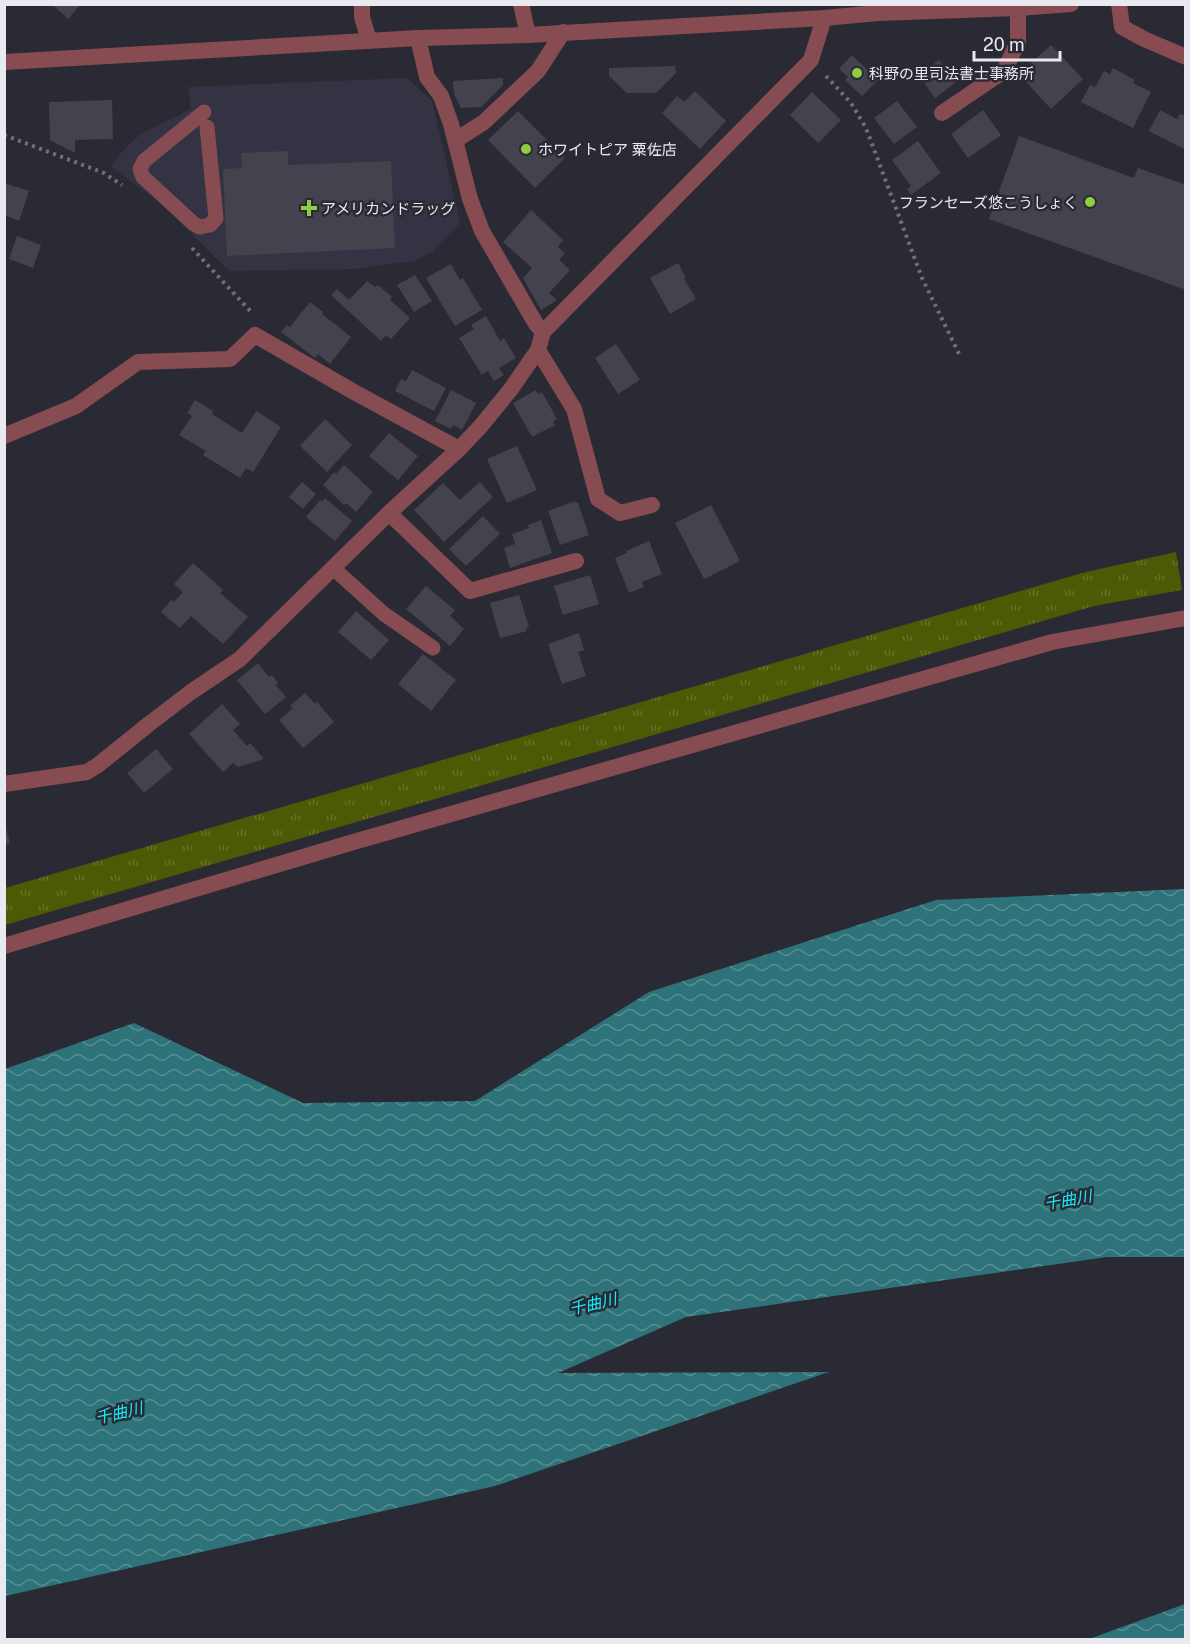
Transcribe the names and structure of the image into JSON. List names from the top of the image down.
{
  "water": ["千曲川"],
  "places": {
    "other": ["科野の里司法書士事務所", "ホワイトピア 粟佐店", "フランセーズ悠こうしょく"],
    "health": ["アメリカンドラッグ"]
  },
  "scale_bar": "20 m"
}
